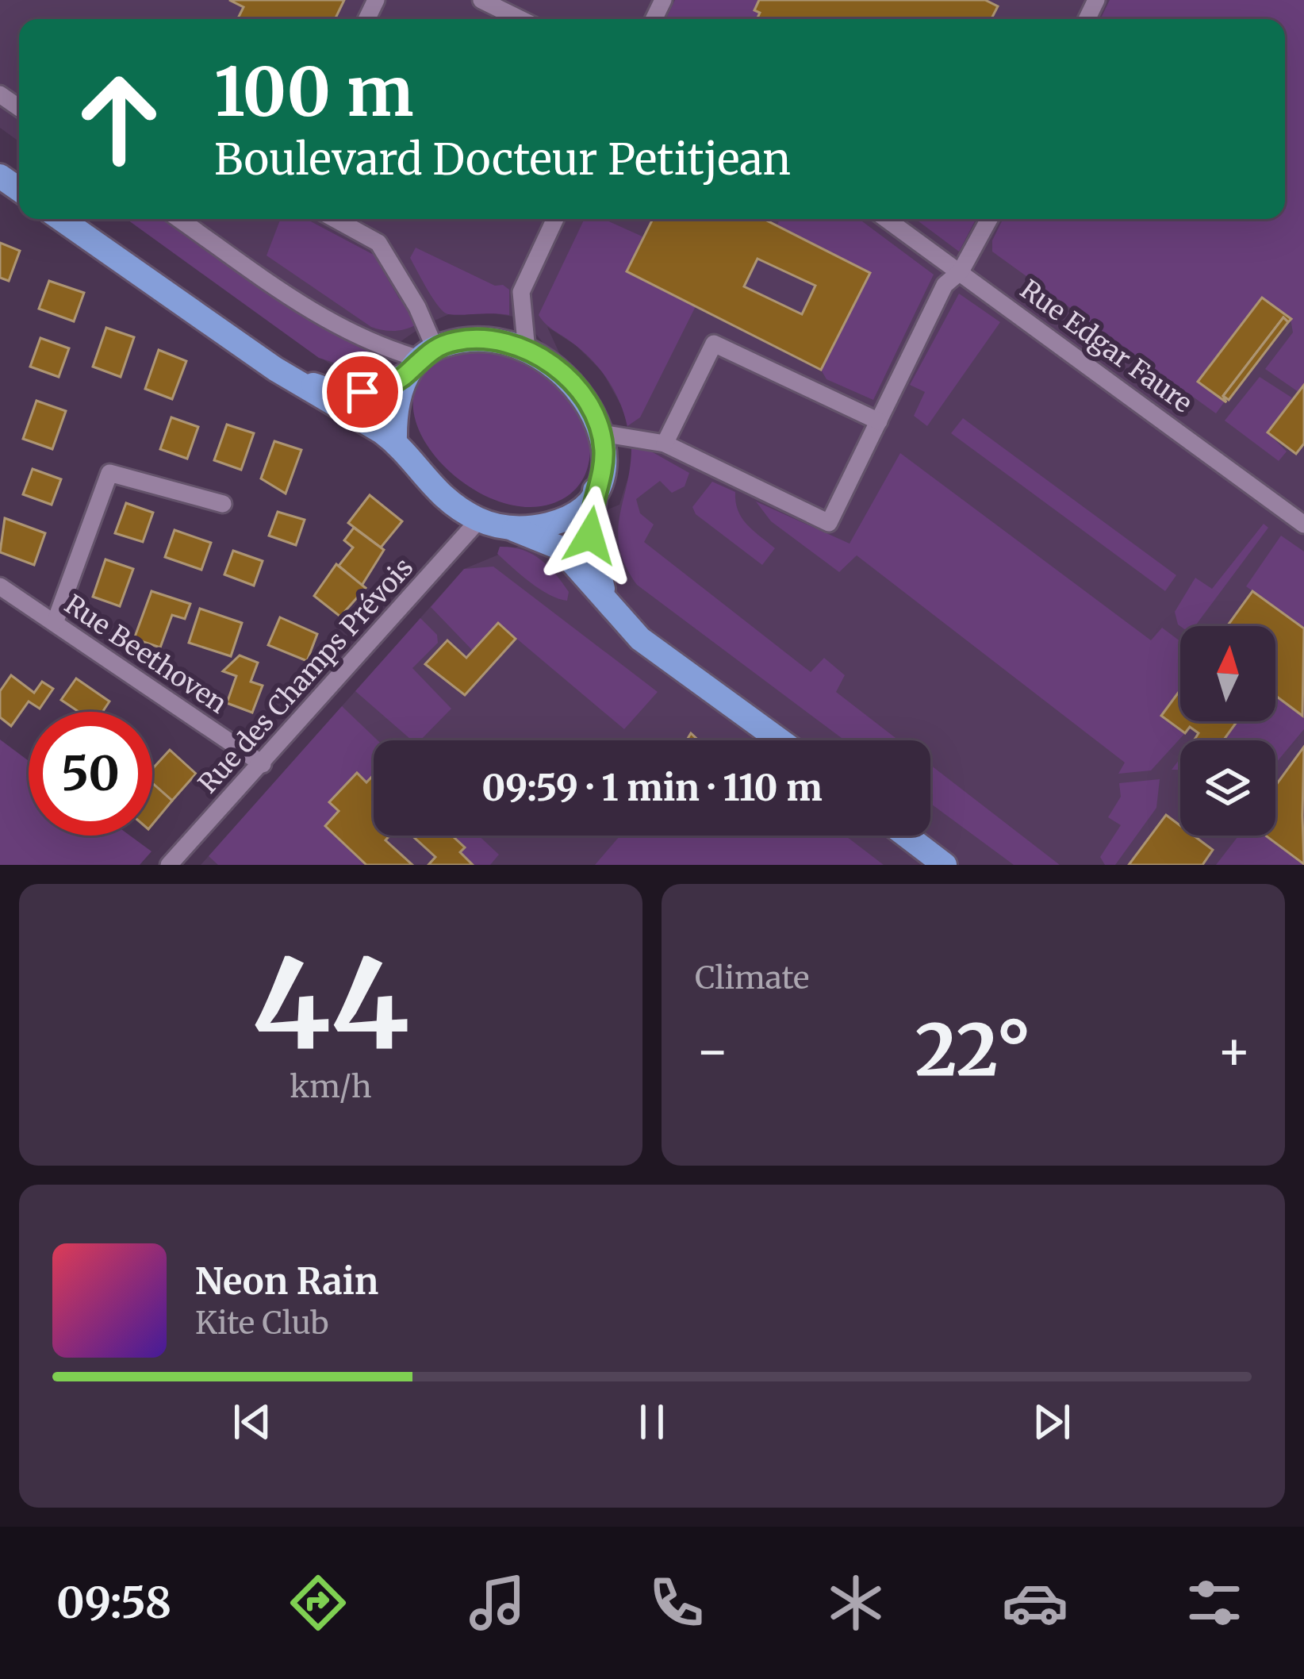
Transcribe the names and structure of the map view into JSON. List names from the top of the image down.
{
  "streets": {
    "street": ["Rue Edgar Faure", "Rue Beethoven", "Rue des Champs Prévois"]
  },
  "crossings": [
    ["Rue Beethoven", "Rue des Champs Prévois"]
  ],
  "north": "top",
  "page": {
    "turn": ["100 m", "Boulevard Docteur Petitjean"],
    "limit": "50",
    "trip": "09:59 · 1 min · 110 m",
    "tile": [
      ["44", "km/h"],
      "Climate"
    ],
    "heat": ["−", "22°", "+"],
    "song": ["Neon Rain", "Kite Club"],
    "tabs": "09:58"
  }
}
